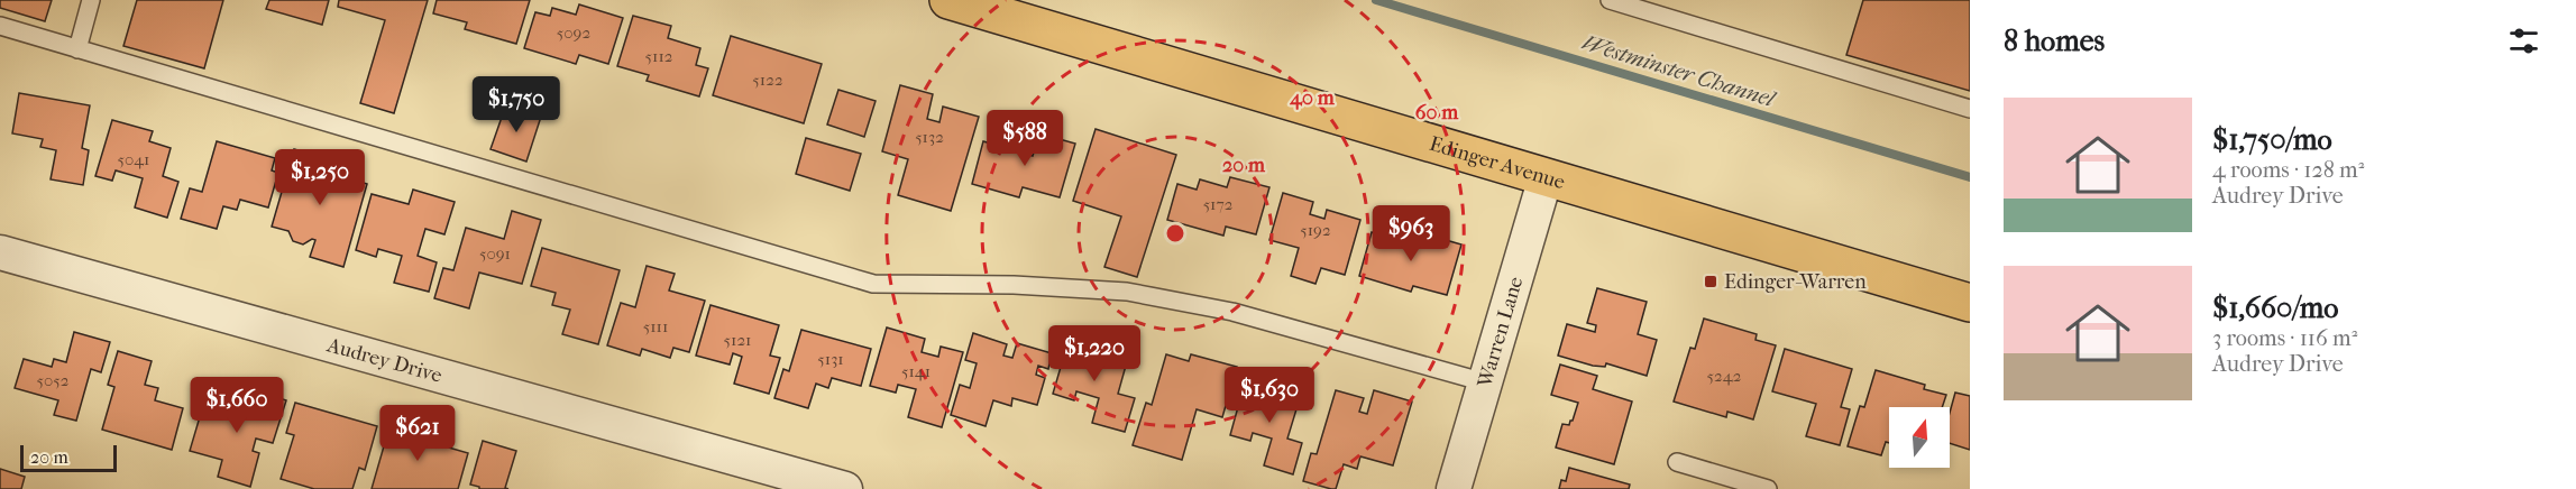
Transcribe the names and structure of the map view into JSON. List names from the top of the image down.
{
  "streets": {
    "main road": ["Edinger Avenue"],
    "street": ["Warren Lane", "Audrey Drive"]
  },
  "crossings": [
    ["Edinger Avenue", "Warren Lane"]
  ],
  "water": ["Westminster Channel"],
  "places": {
    "transit": ["Edinger-Warren"]
  },
  "house_numbers": [
    "5092",
    "5112",
    "5122",
    "5132",
    "5041",
    "5172",
    "5192",
    "5091",
    "5111",
    "5121",
    "5131",
    "5141",
    "5242",
    "5052"
  ],
  "scale_bar": "20 m",
  "north": "top",
  "page": {
    "heading": "8 homes",
    "price": [
      "$1,750",
      "$588",
      "$1,250",
      "$963",
      "$1,220",
      "$1,630",
      "$1,660",
      "$621"
    ],
    "list": [
      {
        "name": "$1,750/mo",
        "note": "4 rooms · 128 m² · Audrey Drive"
      },
      {
        "name": "$1,660/mo",
        "note": "3 rooms · 116 m² · Audrey Drive"
      }
    ],
    "scale": "20 m"
  },
  "rings": ["40 m", "60 m", "20 m"]
}
